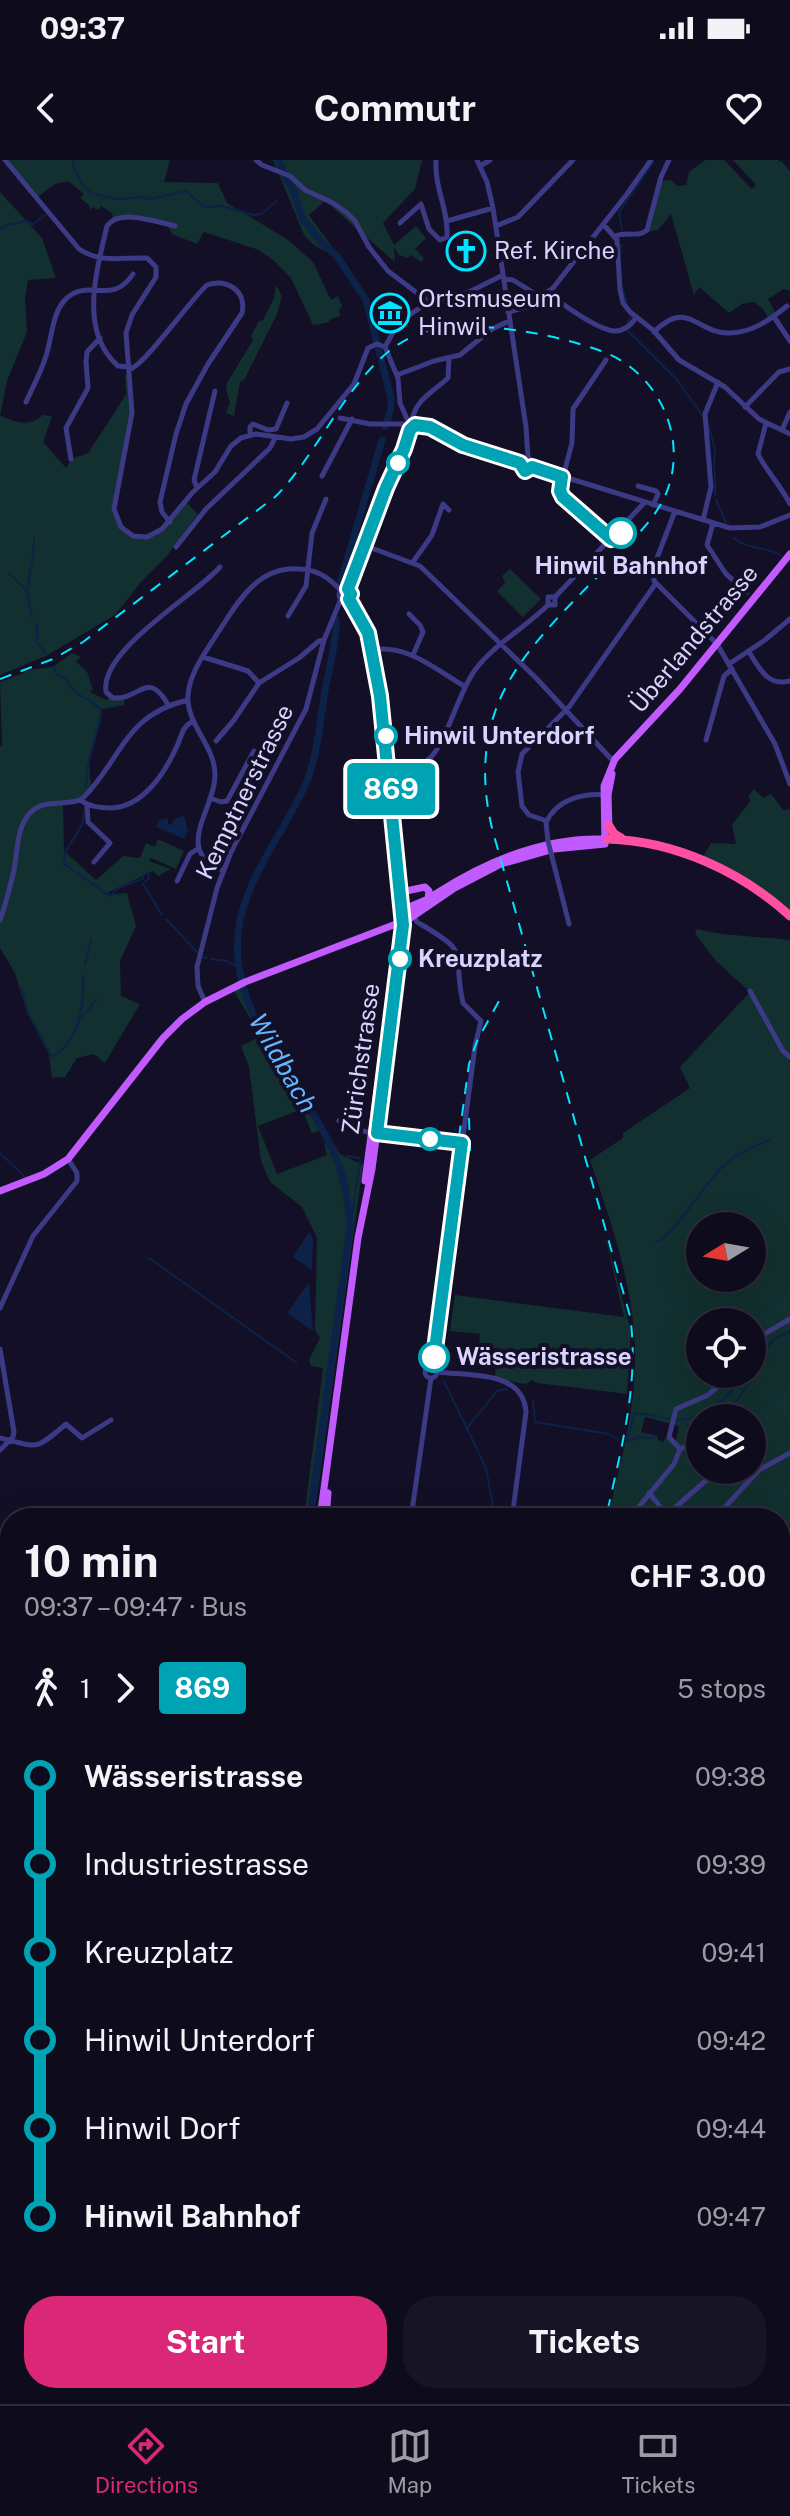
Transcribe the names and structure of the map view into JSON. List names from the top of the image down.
{
  "streets": {
    "main road": ["Überlandstrasse", "Zürichstrasse"],
    "street": ["Kemptnerstrasse"]
  },
  "water": ["Wildbach"],
  "places": {
    "church": ["Ref. Kirche"],
    "museum": ["Ortsmuseum Hinwil"],
    "other": [
      "Hinwil Bahnhof",
      "Hinwil Unterdorf",
      "Kreuzplatz",
      "Wässeristrasse"
    ]
  },
  "lines": ["bus line 869"],
  "north": "left",
  "page": {
    "status": "09:37",
    "header": "Commutr",
    "on_map": "869",
    "heading": ["10 min", "09:37 – 09:47 · Bus", "CHF 3.00"],
    "legs": ["1", "869", "5 stops"],
    "list": [
      {
        "name": "Wässeristrasse",
        "value": "09:38"
      },
      {
        "name": "Industriestrasse",
        "value": "09:39"
      },
      {
        "name": "Kreuzplatz",
        "value": "09:41"
      },
      {
        "name": "Hinwil Unterdorf",
        "value": "09:42"
      },
      {
        "name": "Hinwil Dorf",
        "value": "09:44"
      },
      {
        "name": "Hinwil Bahnhof",
        "value": "09:47"
      }
    ],
    "buttons": ["Start", "Tickets"],
    "tabs": ["Directions", "Map", "Tickets"]
  }
}
